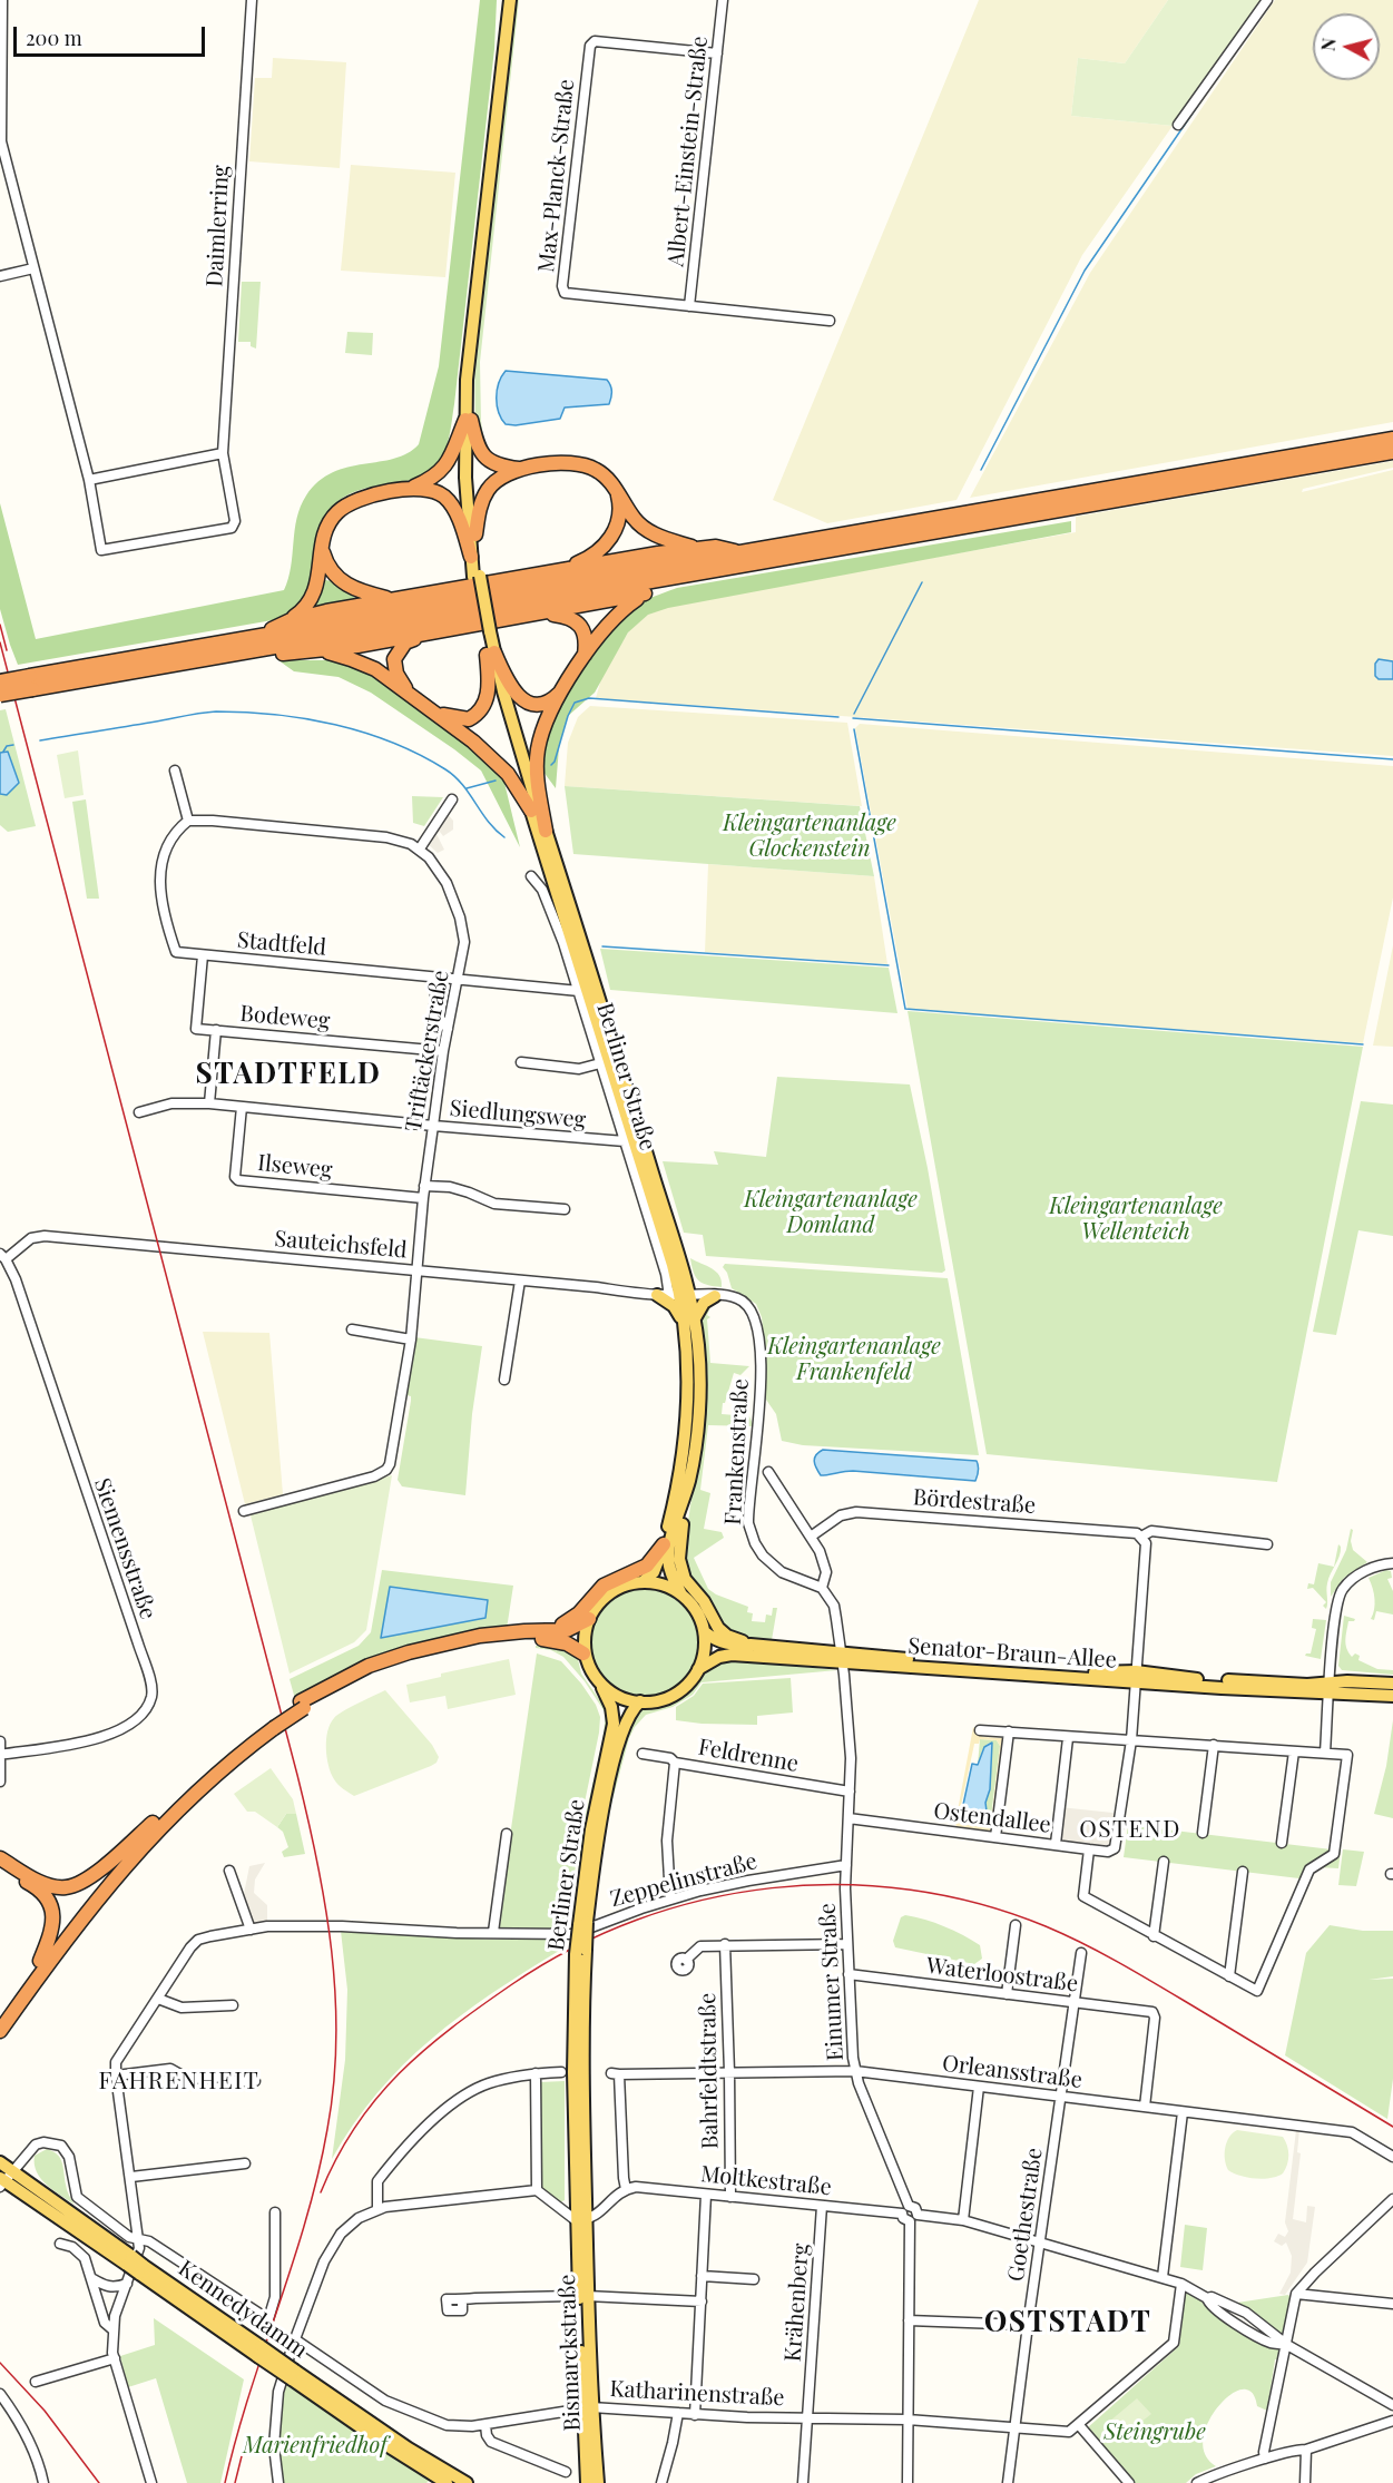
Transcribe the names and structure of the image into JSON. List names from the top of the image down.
{
  "streets": {
    "main road": [
      "Berliner Straße",
      "Senator-Braun-Allee",
      "Kennedydamm",
      "Bismarckstraße"
    ],
    "street": [
      "Albert-Einstein-Straße",
      "Max-Planck-Straße",
      "Daimlerring",
      "Stadtfeld",
      "Bodeweg",
      "Triftäckerstraße",
      "Siedlungsweg",
      "Ilseweg",
      "Sauteichsfeld",
      "Frankenstraße",
      "Bördestraße",
      "Siemensstraße",
      "Feldrenne",
      "Ostendallee",
      "Zeppelinstraße",
      "Waterloostraße",
      "Einumer Straße",
      "Bahrfeldtstraße",
      "Orleansstraße",
      "Moltkestraße",
      "Goethestraße",
      "Krähenberg",
      "Katharinenstraße"
    ]
  },
  "crossings": [
    ["Albert-Einstein-Straße", "Max-Planck-Straße"],
    ["Stadtfeld", "Bodeweg"],
    ["Stadtfeld", "Triftäckerstraße"],
    ["Stadtfeld", "Berliner Straße"],
    ["Bodeweg", "Triftäckerstraße"],
    ["Triftäckerstraße", "Siedlungsweg"],
    ["Triftäckerstraße", "Ilseweg"],
    ["Triftäckerstraße", "Sauteichsfeld"],
    ["Berliner Straße", "Siedlungsweg"],
    ["Berliner Straße", "Sauteichsfeld"],
    ["Berliner Straße", "Senator-Braun-Allee"],
    ["Siedlungsweg", "Ilseweg"],
    ["Sauteichsfeld", "Siemensstraße"],
    ["Frankenstraße", "Bördestraße"],
    ["Frankenstraße", "Senator-Braun-Allee"],
    ["Frankenstraße", "Feldrenne"],
    ["Frankenstraße", "Ostendallee"],
    ["Frankenstraße", "Zeppelinstraße"],
    ["Frankenstraße", "Einumer Straße"],
    ["Senator-Braun-Allee", "Ostendallee"],
    ["Zeppelinstraße", "Einumer Straße"],
    ["Waterloostraße", "Einumer Straße"],
    ["Waterloostraße", "Orleansstraße"],
    ["Waterloostraße", "Goethestraße"],
    ["Einumer Straße", "Orleansstraße"],
    ["Einumer Straße", "Moltkestraße"],
    ["Einumer Straße", "Katharinenstraße"],
    ["Bahrfeldtstraße", "Orleansstraße"],
    ["Bahrfeldtstraße", "Moltkestraße"],
    ["Orleansstraße", "Moltkestraße"],
    ["Orleansstraße", "Goethestraße"],
    ["Moltkestraße", "Krähenberg"],
    ["Goethestraße", "Katharinenstraße"],
    ["Krähenberg", "Katharinenstraße"],
    ["Bismarckstraße", "Katharinenstraße"]
  ],
  "districts": [
    "STADTFELD",
    "OSTEND",
    "FAHRENHEIT",
    "OSTSTADT"
  ],
  "parks": [
    "Kleingartenanlage Glockenstein",
    "Kleingartenanlage Domland",
    "Kleingartenanlage Wellenteich",
    "Kleingartenanlage Frankenfeld",
    "Steingrube",
    "Marienfriedhof"
  ],
  "scale_bar": "200 m",
  "north": "left"
}
